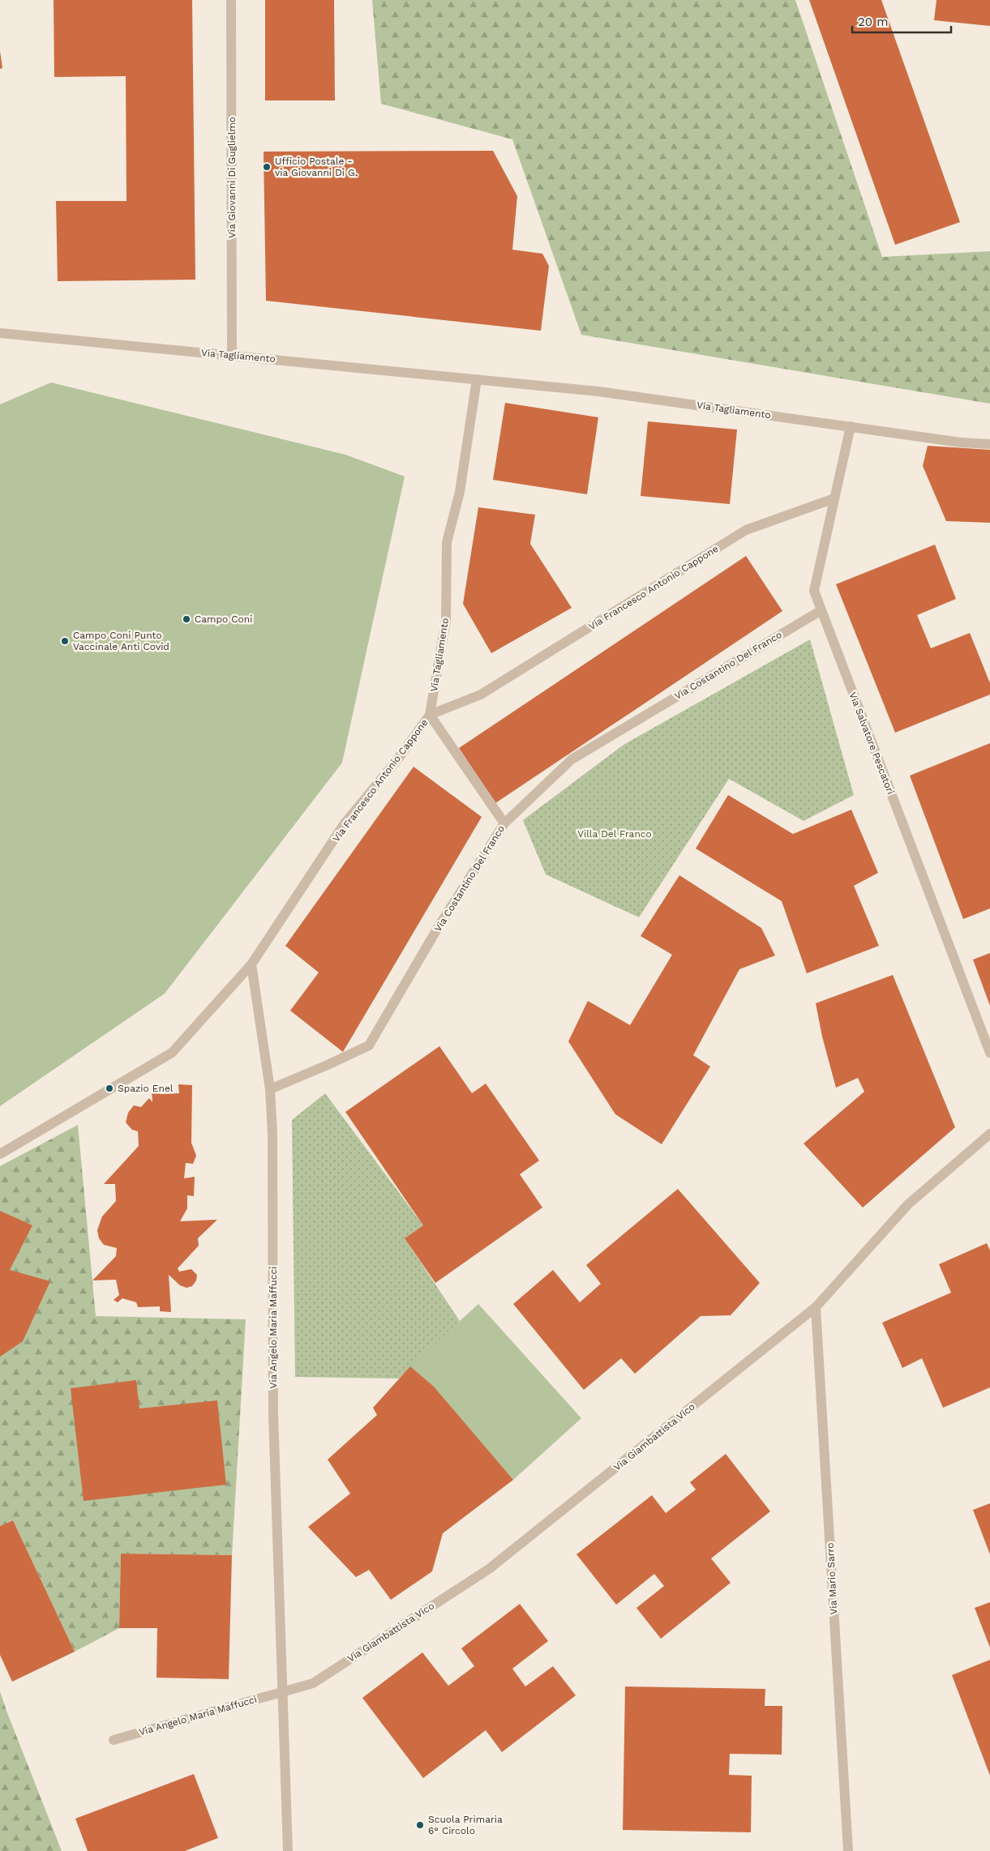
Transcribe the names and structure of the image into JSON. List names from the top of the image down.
{
  "streets": {
    "street": [
      "Via Giovanni Di Guglielmo",
      "Via Tagliamento",
      "Via Francesco Antonio Cappone",
      "Via Costantino Del Franco",
      "Via Salvatore Pescatori",
      "Via Angelo Maria Maffucci",
      "Via Giambattista Vico",
      "Via Mario Sarro"
    ]
  },
  "crossings": [
    ["Via Giovanni Di Guglielmo", "Via Tagliamento"],
    ["Via Tagliamento", "Via Francesco Antonio Cappone"],
    ["Via Tagliamento", "Via Salvatore Pescatori"],
    ["Via Francesco Antonio Cappone", "Via Salvatore Pescatori"],
    ["Via Francesco Antonio Cappone", "Via Angelo Maria Maffucci"],
    ["Via Costantino Del Franco", "Via Salvatore Pescatori"],
    ["Via Costantino Del Franco", "Via Angelo Maria Maffucci"],
    ["Via Angelo Maria Maffucci", "Via Giambattista Vico"],
    ["Via Giambattista Vico", "Via Mario Sarro"]
  ],
  "parks": ["Villa Del Franco"],
  "places": [
    "Ufficio Postale - via Giovanni Di G.",
    "Campo Coni",
    "Campo Coni Punto Vaccinale Anti Covid",
    "Spazio Enel",
    "Scuola Primaria 6° Circolo"
  ],
  "scale_bar": "20 m"
}
